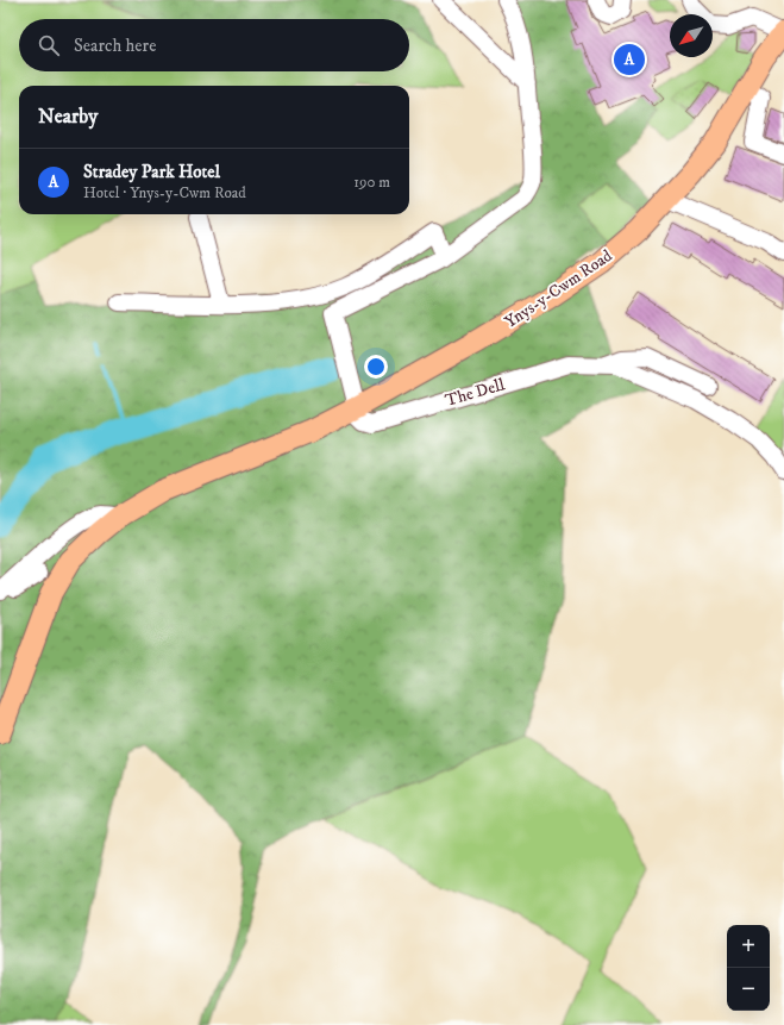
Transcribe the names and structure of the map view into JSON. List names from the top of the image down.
{
  "streets": {
    "main road": ["Ynys-y-Cwm Road"],
    "street": ["The Dell"]
  },
  "crossings": [
    ["Ynys-y-Cwm Road", "The Dell"]
  ],
  "north": "bottom left",
  "page": {
    "search": "Search here",
    "pins": "A",
    "heading": "Nearby",
    "list": [
      {
        "mark": "A",
        "name": "Stradey Park Hotel",
        "note": "Hotel · Ynys-y-Cwm Road",
        "value": "190 m"
      }
    ],
    "map_buttons": ["+", "−"]
  }
}
